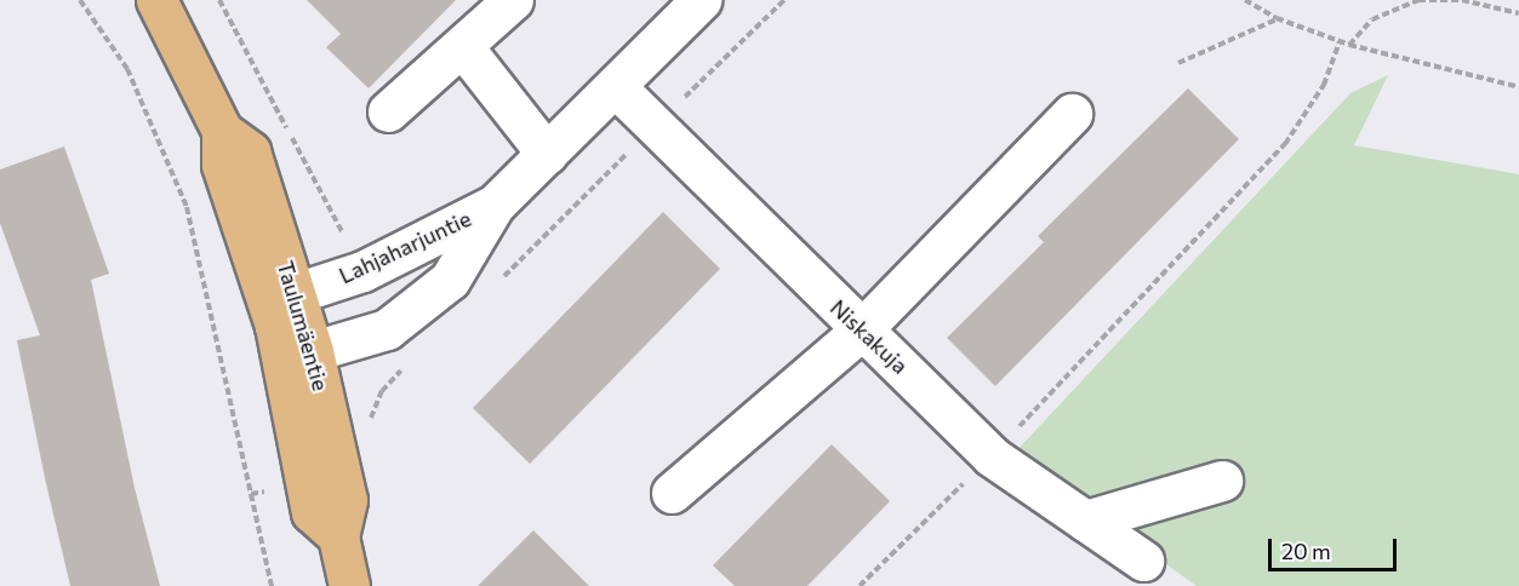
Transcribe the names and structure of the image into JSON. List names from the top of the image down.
{
  "streets": {
    "main road": ["Taulumäentie"],
    "street": ["Lahjaharjuntie", "Niskakuja"]
  },
  "crossings": [
    ["Lahjaharjuntie", "Taulumäentie"],
    ["Lahjaharjuntie", "Niskakuja"]
  ],
  "scale_bar": "20 m"
}
